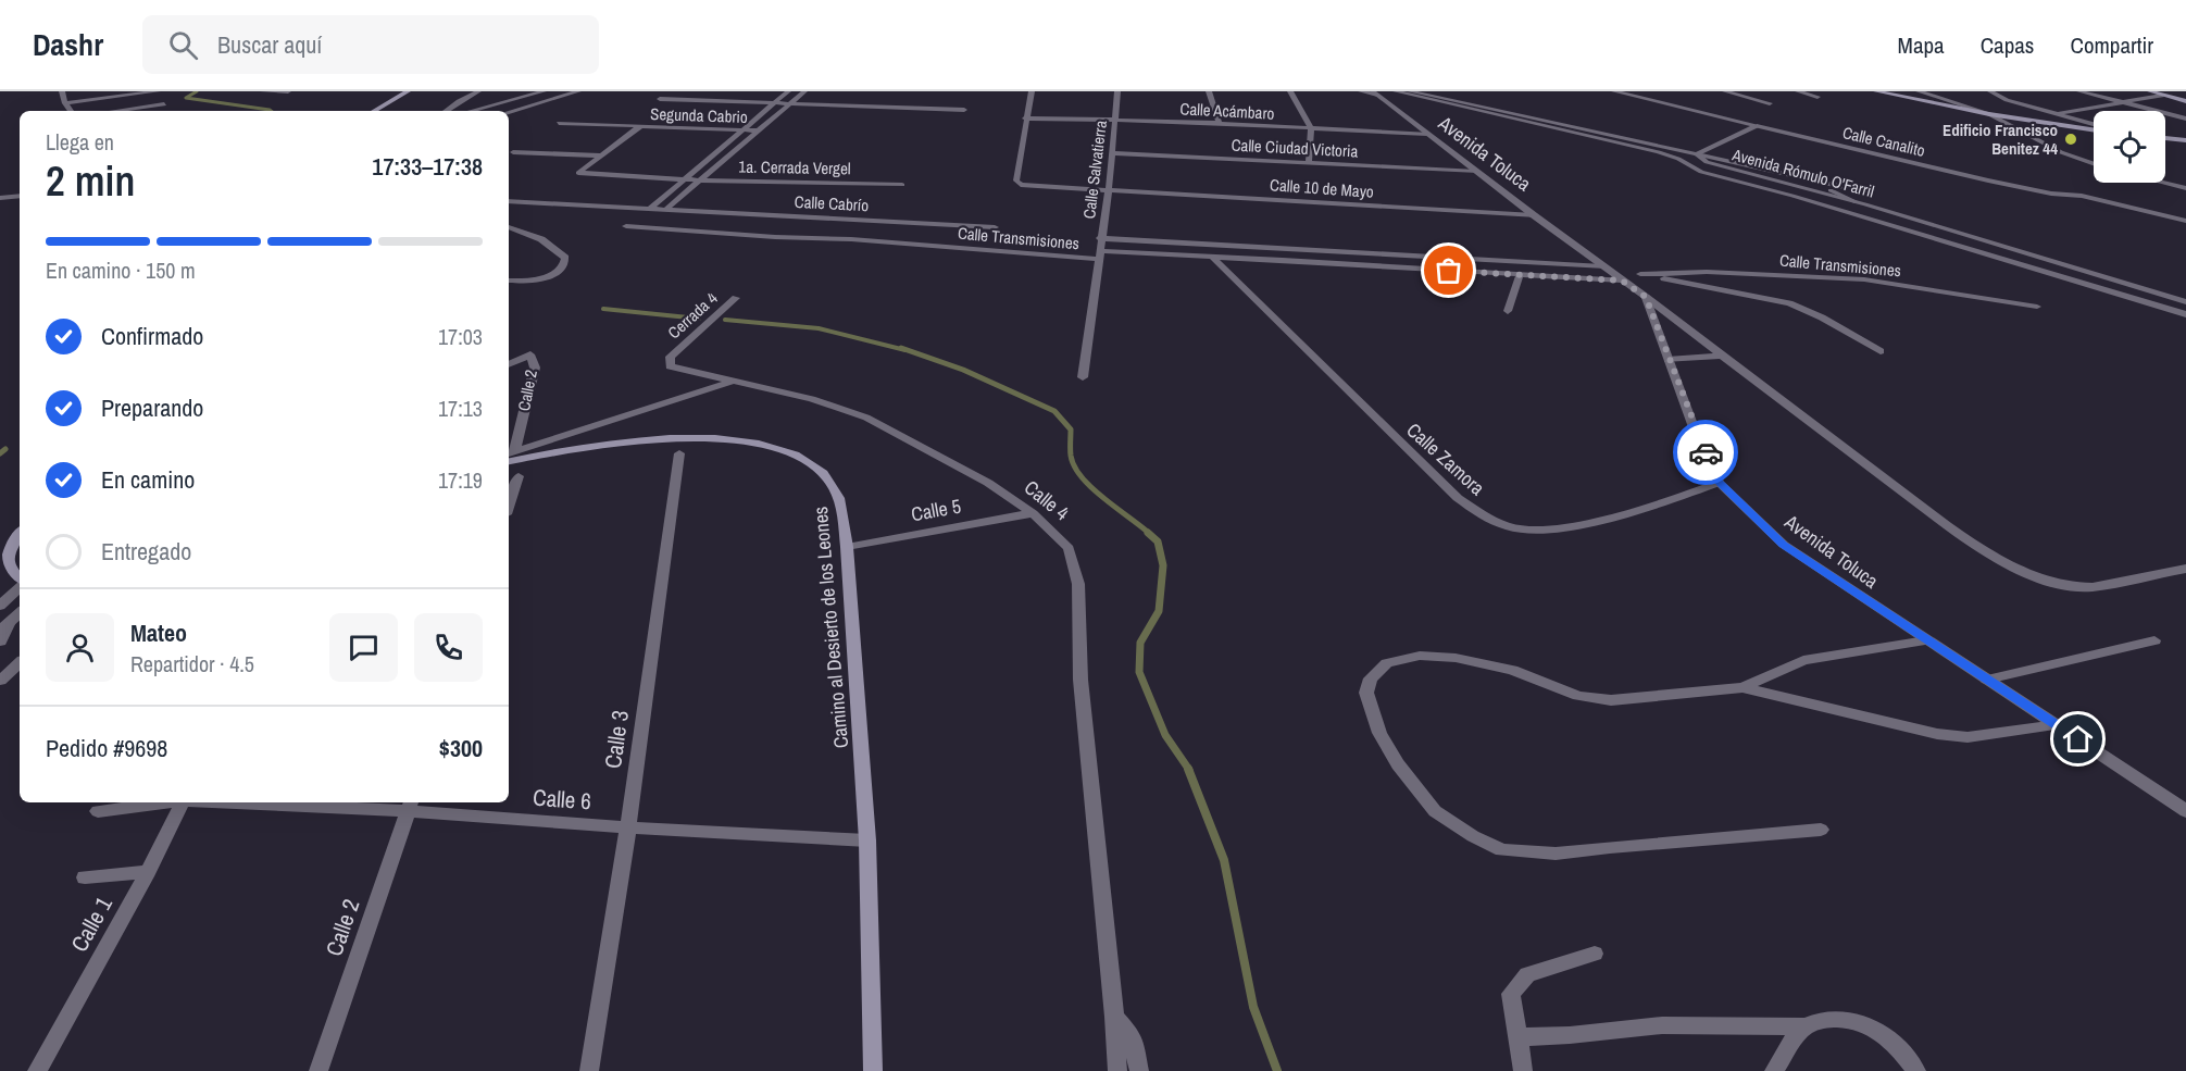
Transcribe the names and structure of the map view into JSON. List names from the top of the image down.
{
  "streets": {
    "main road": ["Camino al Desierto de los Leones"],
    "street": [
      "Calle Acámbaro",
      "Segunda Cabrio",
      "Calle Canalito",
      "Calle Ciudad Victoria",
      "Avenida Toluca",
      "1a. Cerrada Vergel",
      "Calle Salvatierra",
      "Avenida Rómulo O'Farril",
      "Calle 10 de Mayo",
      "Calle Cabrío",
      "Calle Transmisiones",
      "Cerrada 4",
      "Calle 2",
      "Calle Zamora",
      "Calle 4",
      "Calle 5",
      "Calle 3",
      "Calle 6",
      "Calle 1"
    ]
  },
  "crossings": [
    ["Calle Acámbaro", "Avenida Toluca"],
    ["Calle Acámbaro", "Calle Salvatierra"],
    ["Calle Acámbaro", "Calle 10 de Mayo"],
    ["Calle Ciudad Victoria", "Avenida Toluca"],
    ["Calle Ciudad Victoria", "Calle Salvatierra"],
    ["Avenida Toluca", "Calle 10 de Mayo"],
    ["Avenida Toluca", "Calle Transmisiones"],
    ["Avenida Toluca", "Calle Zamora"],
    ["Calle Salvatierra", "Calle 10 de Mayo"],
    ["Calle Salvatierra", "Calle Transmisiones"],
    ["Calle Transmisiones", "Calle Zamora"],
    ["Cerrada 4", "Calle 4"],
    ["Calle 2", "Camino al Desierto de los Leones"],
    ["Calle 2", "Calle 6"],
    ["Calle 4", "Calle 5"],
    ["Calle 5", "Camino al Desierto de los Leones"],
    ["Camino al Desierto de los Leones", "Calle 6"],
    ["Calle 3", "Calle 6"]
  ],
  "places": ["Edificio Francisco Benitez 44"],
  "page": {
    "header": "Dashr",
    "search": "Buscar aquí",
    "nav": ["Mapa", "Capas", "Compartir"],
    "heading": ["2 min", "Llega en", "17:33–17:38"],
    "panel": [
      "Mateo",
      "Repartidor · 4.5",
      "Pedido #9698",
      "$300"
    ],
    "bar": "En camino · 150 m",
    "list": [
      ["Confirmado", "17:03"],
      ["Preparando", "17:13"],
      ["En camino", "17:19"],
      "Entregado"
    ]
  }
}
